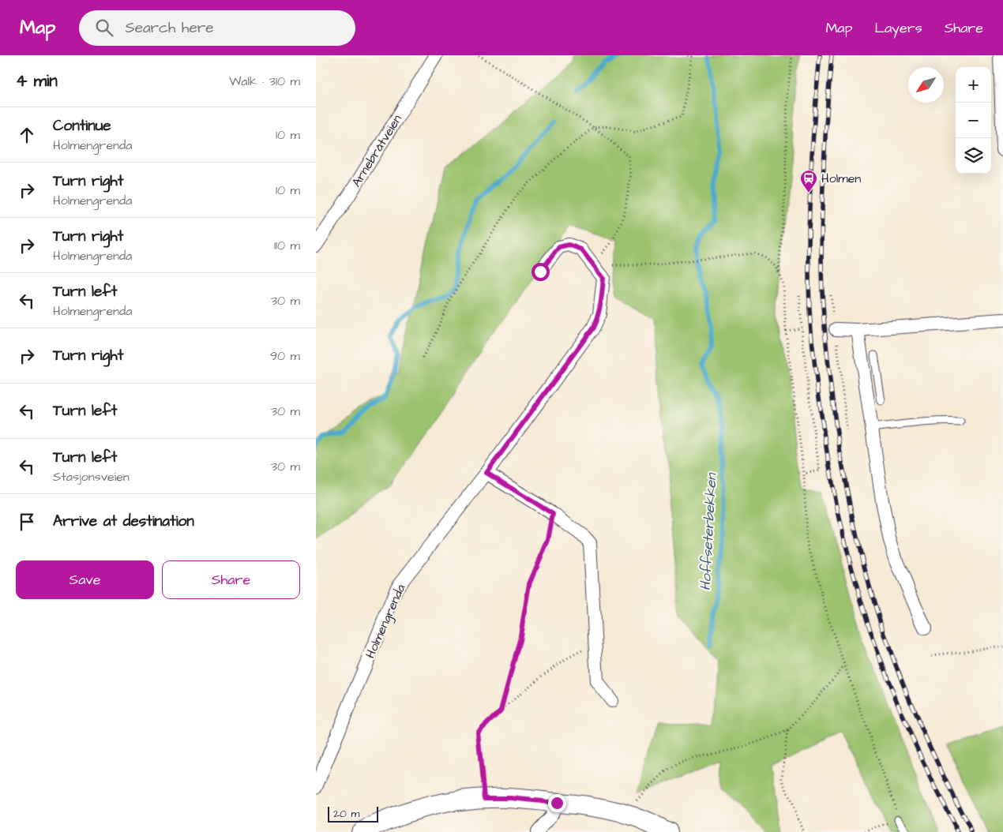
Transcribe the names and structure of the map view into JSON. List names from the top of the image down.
{
  "streets": {
    "street": ["Arnebråtveien", "Holmengrenda"]
  },
  "water": ["Hoffseterbekken"],
  "places": {
    "station": ["Holmen"]
  },
  "scale_bar": "20 m",
  "north": "bottom left",
  "page": {
    "header": "Map",
    "search": "Search here",
    "nav": ["Map", "Layers", "Share"],
    "heading": ["4 min", "Walk · 310 m"],
    "map_buttons": ["+", "−"],
    "list": [
      ["Continue", "Holmengrenda", "10 m"],
      ["Turn right", "Holmengrenda", "10 m"],
      ["Turn right", "Holmengrenda", "110 m"],
      ["Turn left", "Holmengrenda", "30 m"],
      ["Turn right", "90 m"],
      ["Turn left", "30 m"],
      ["Turn left", "Stasjonsveien", "30 m"],
      "Arrive at destination"
    ],
    "buttons": ["Save", "Share"],
    "scale": "20 m"
  }
}
